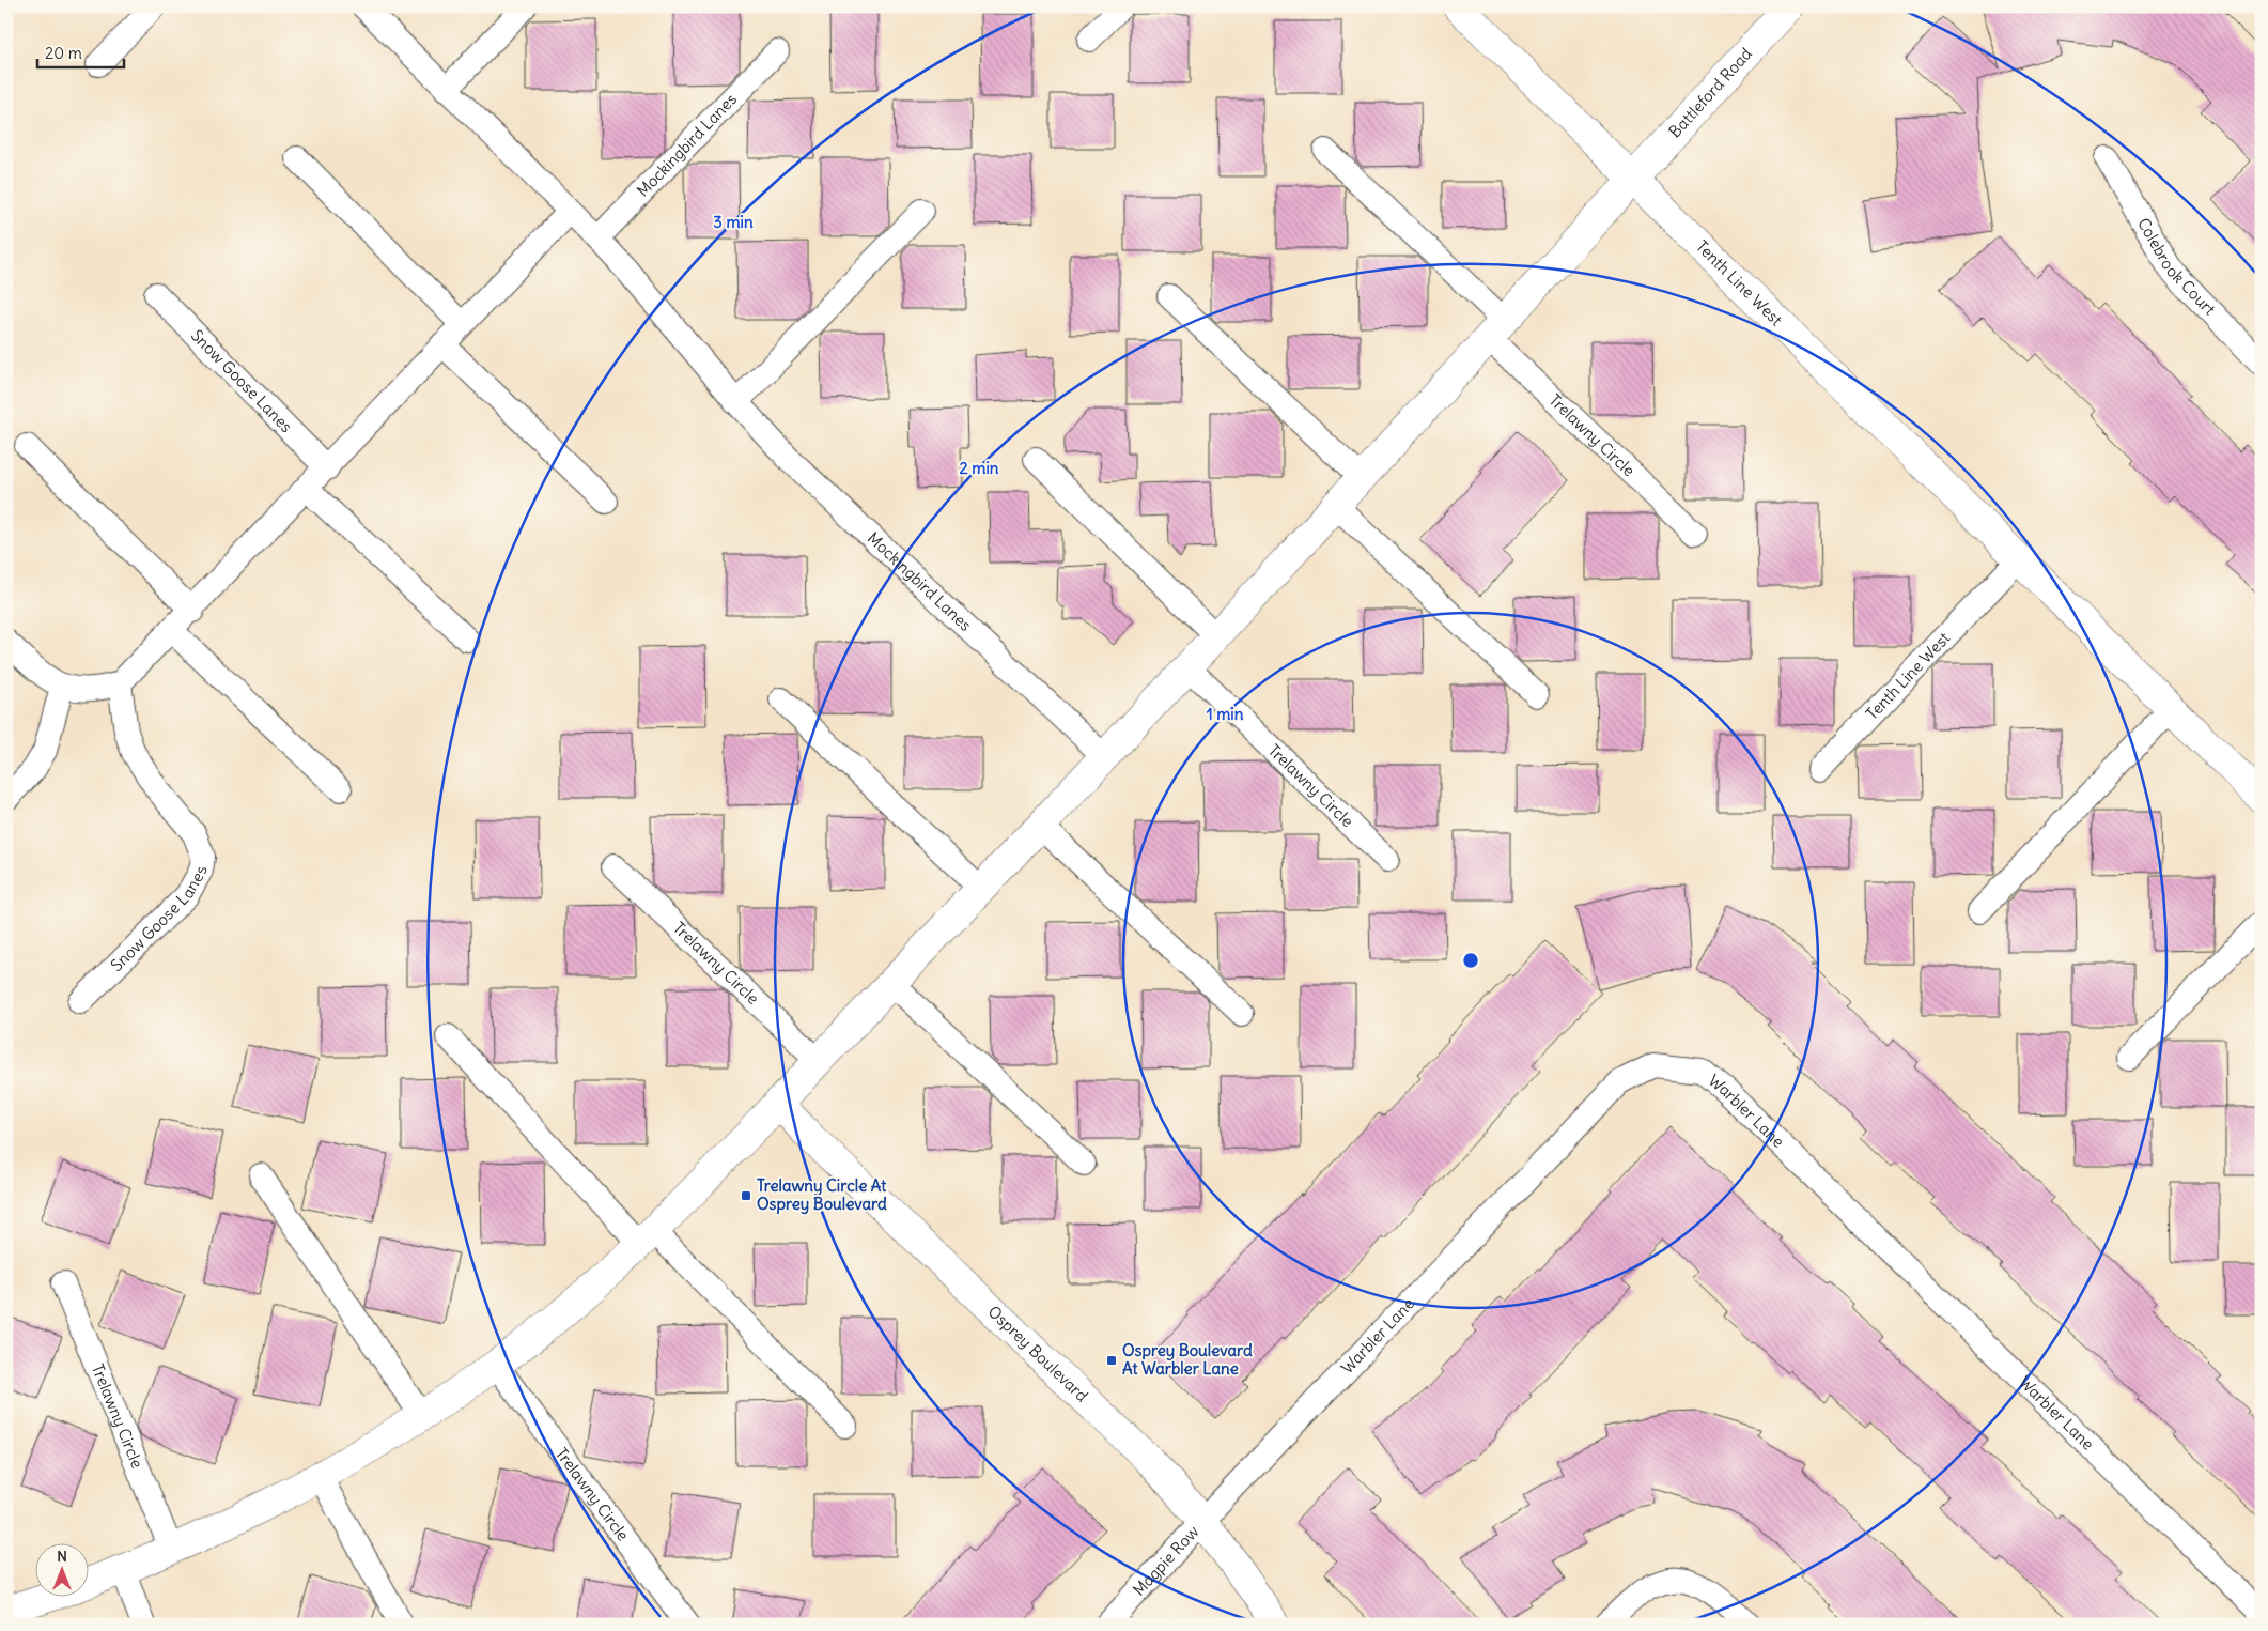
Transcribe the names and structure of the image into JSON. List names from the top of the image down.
{
  "streets": {
    "street": [
      "Battleford Road",
      "Mockingbird Lanes",
      "Colebrook Court",
      "Tenth Line West",
      "Snow Goose Lanes",
      "Trelawny Circle",
      "Warbler Lane",
      "Osprey Boulevard",
      "Magpie Row"
    ]
  },
  "crossings": [
    ["Battleford Road", "Tenth Line West"],
    ["Warbler Lane", "Osprey Boulevard"],
    ["Warbler Lane", "Magpie Row"],
    ["Osprey Boulevard", "Magpie Row"]
  ],
  "places": {
    "transit": ["Trelawny Circle At Osprey Boulevard", "Osprey Boulevard At Warbler Lane"]
  },
  "scale_bar": "20 m",
  "north": "top",
  "rings": ["3 min", "2 min", "1 min"]
}
